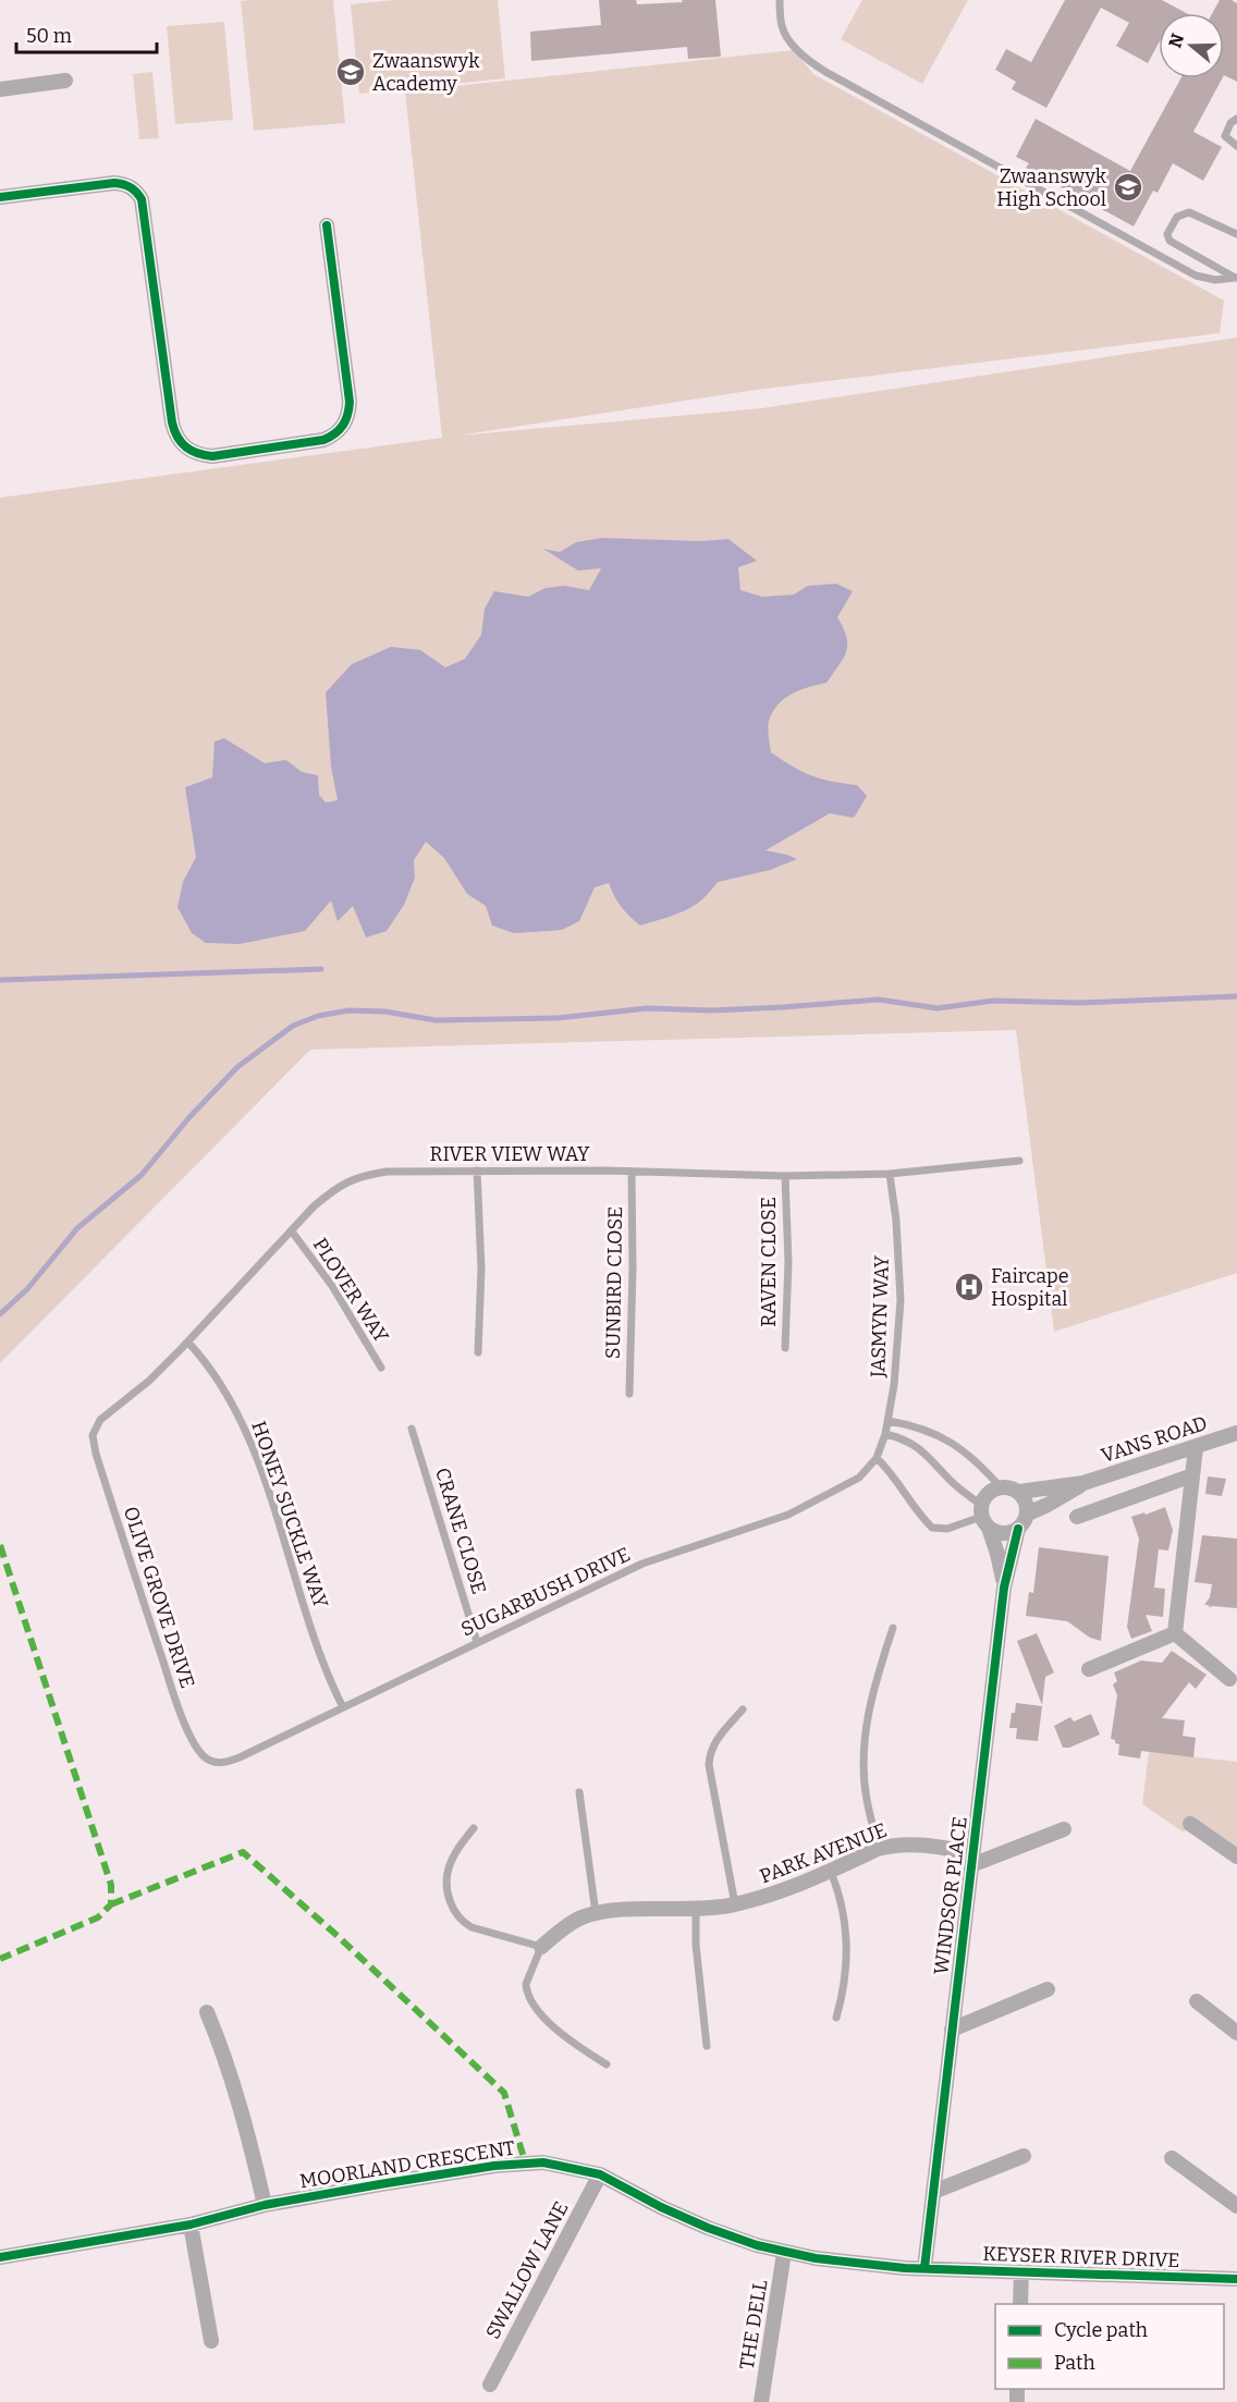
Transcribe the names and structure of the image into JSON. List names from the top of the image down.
{
  "streets": {
    "street": [
      "VANS ROAD",
      "PARK AVENUE",
      "WINDSOR PLACE",
      "MOORLAND CRESCENT",
      "KEYSER RIVER DRIVE",
      "SWALLOW LANE",
      "THE DELL"
    ],
    "lane": [
      "RIVER VIEW WAY",
      "RAVEN CLOSE",
      "SUNBIRD CLOSE",
      "PLOVER WAY",
      "JASMYN WAY",
      "HONEY SUCKLE WAY",
      "CRANE CLOSE",
      "SUGARBUSH DRIVE",
      "OLIVE GROVE DRIVE"
    ]
  },
  "crossings": [
    ["RIVER VIEW WAY", "RAVEN CLOSE"],
    ["RIVER VIEW WAY", "SUNBIRD CLOSE"],
    ["RIVER VIEW WAY", "PLOVER WAY"],
    ["RIVER VIEW WAY", "JASMYN WAY"],
    ["RIVER VIEW WAY", "HONEY SUCKLE WAY"],
    ["RIVER VIEW WAY", "OLIVE GROVE DRIVE"],
    ["JASMYN WAY", "SUGARBUSH DRIVE"],
    ["VANS ROAD", "WINDSOR PLACE"],
    ["HONEY SUCKLE WAY", "SUGARBUSH DRIVE"],
    ["CRANE CLOSE", "SUGARBUSH DRIVE"],
    ["SUGARBUSH DRIVE", "OLIVE GROVE DRIVE"],
    ["PARK AVENUE", "WINDSOR PLACE"],
    ["WINDSOR PLACE", "MOORLAND CRESCENT"],
    ["WINDSOR PLACE", "KEYSER RIVER DRIVE"],
    ["MOORLAND CRESCENT", "KEYSER RIVER DRIVE"],
    ["MOORLAND CRESCENT", "SWALLOW LANE"],
    ["MOORLAND CRESCENT", "THE DELL"]
  ],
  "places": {
    "school or university": ["Zwaanswyk Academy", "Zwaanswyk High School"],
    "hospital": ["Faircape Hospital"]
  },
  "legend": ["Cycle path", "Path"],
  "scale_bar": "50 m",
  "north": "left"
}
